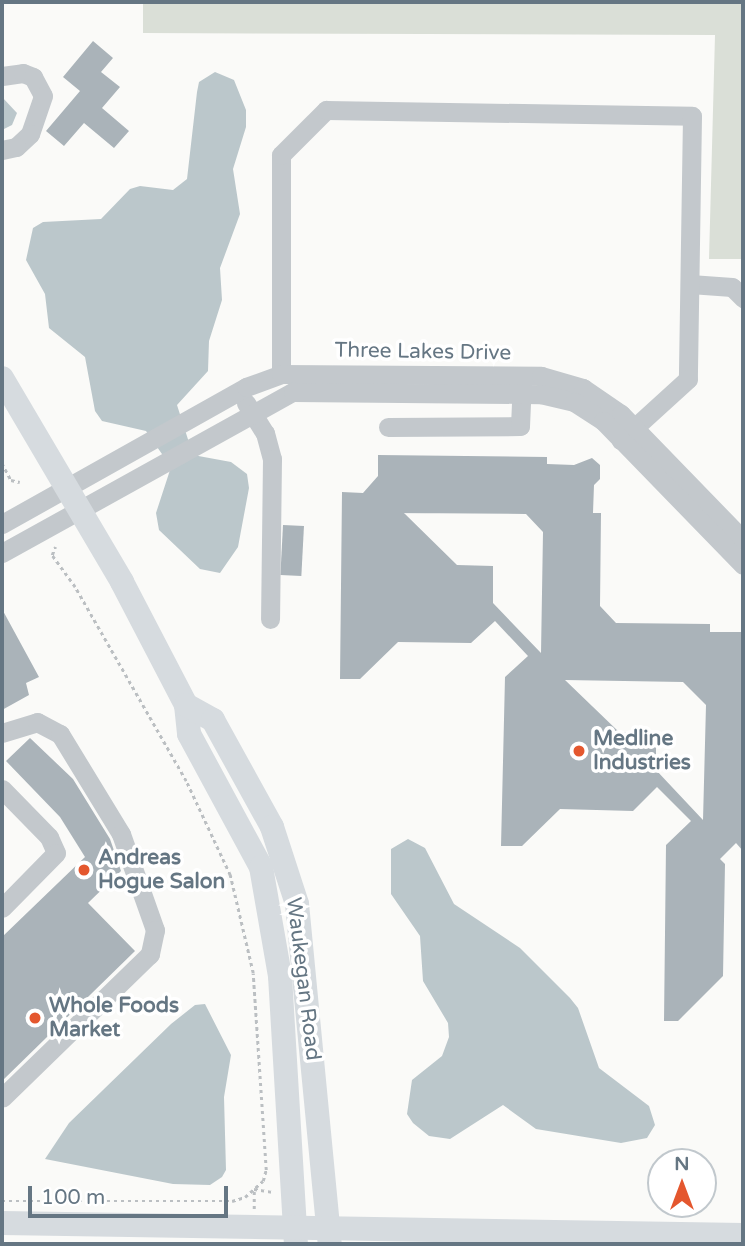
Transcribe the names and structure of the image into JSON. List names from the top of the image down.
{
  "streets": {
    "main road": ["Waukegan Road"],
    "street": ["Three Lakes Drive"]
  },
  "crossings": [
    ["Three Lakes Drive", "Waukegan Road"]
  ],
  "places": ["Medline Industries", "Andreas Hogue Salon", "Whole Foods Market"],
  "scale_bar": "100 m",
  "north": "top"
}
